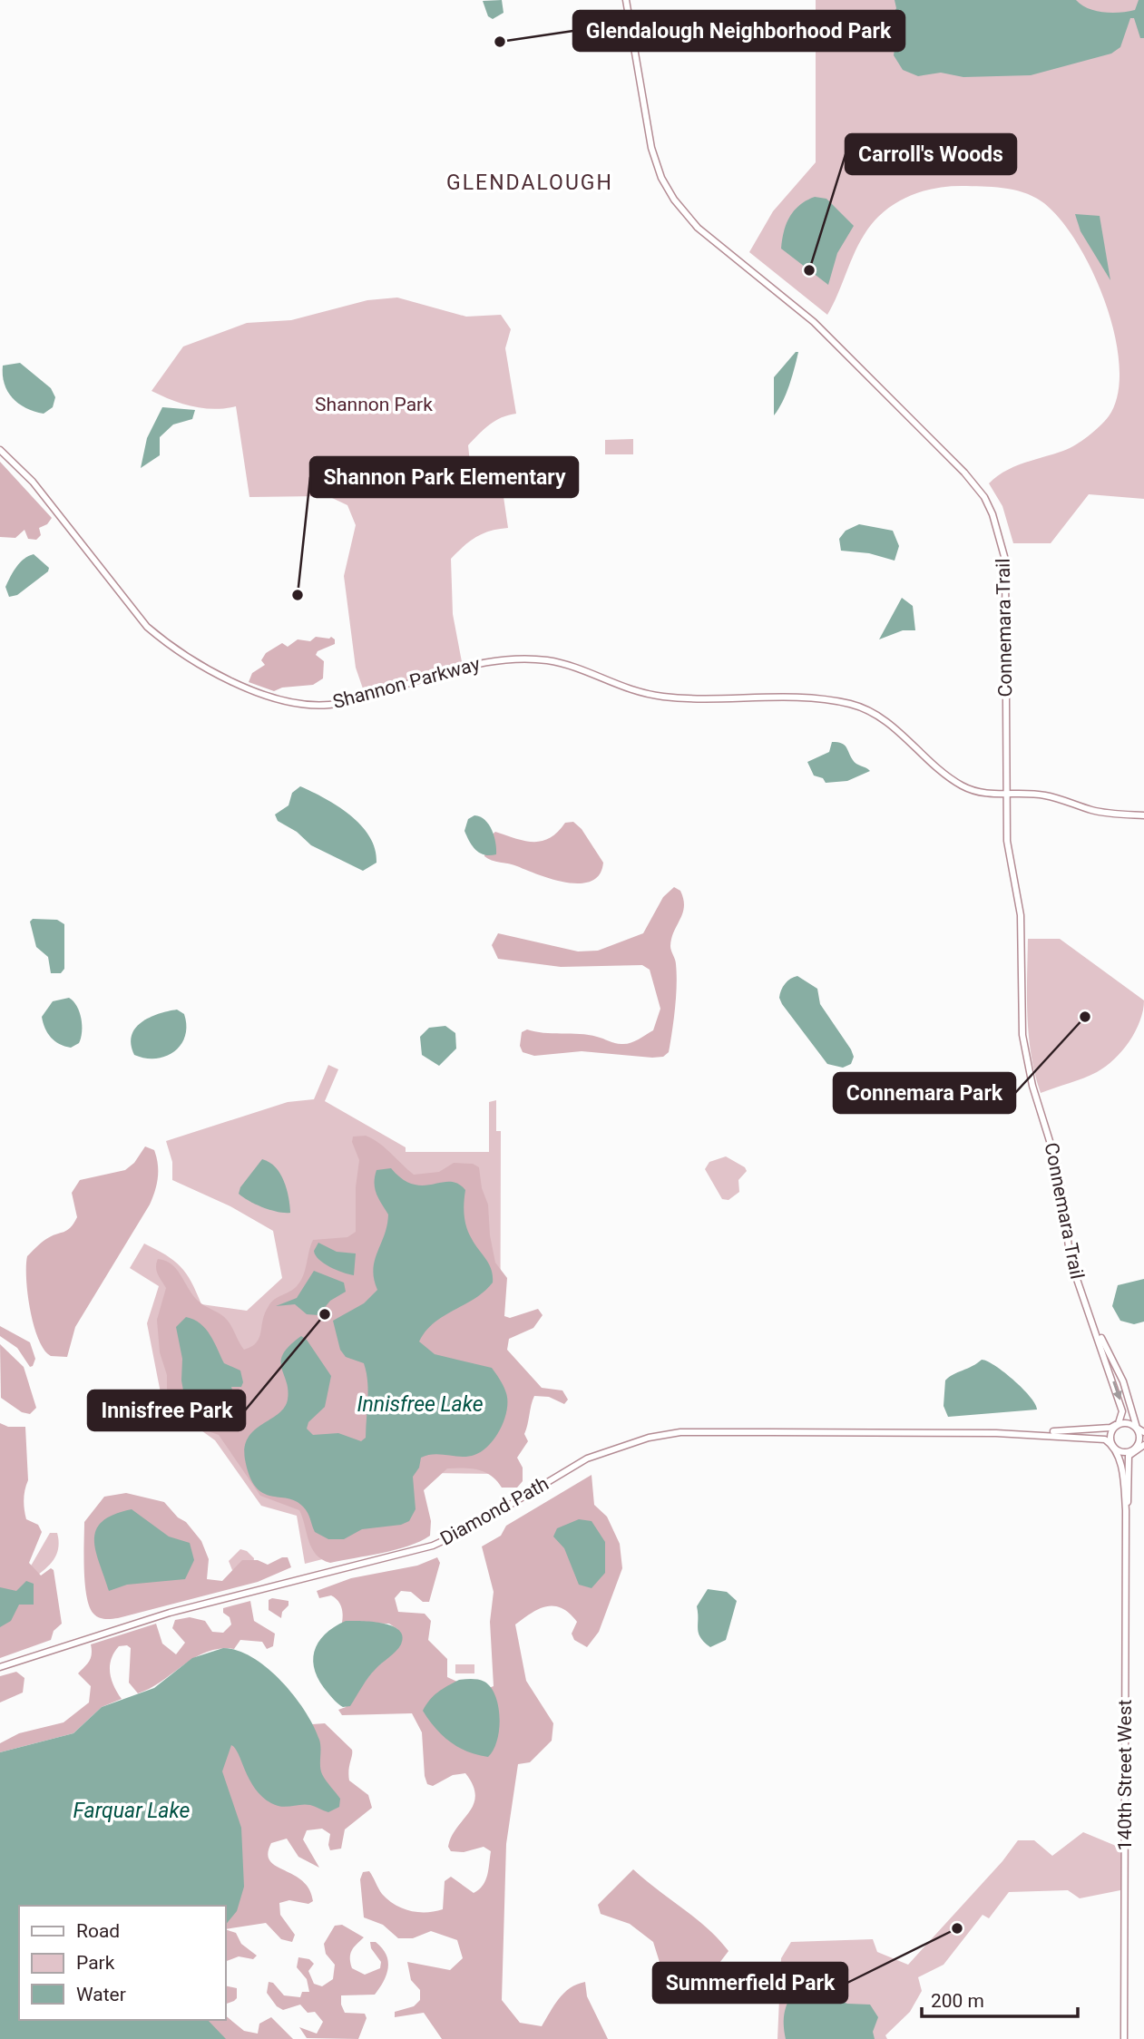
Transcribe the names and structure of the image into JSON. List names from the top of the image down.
{
  "streets": {
    "street": [
      "Connemara Trail",
      "Shannon Parkway",
      "Diamond Path",
      "140th Street West"
    ]
  },
  "crossings": [
    ["Connemara Trail", "Shannon Parkway"],
    ["Connemara Trail", "Diamond Path"],
    ["Connemara Trail", "140th Street West"],
    ["Diamond Path", "140th Street West"]
  ],
  "districts": ["GLENDALOUGH"],
  "water": ["Innisfree Lake", "Farquar Lake"],
  "parks": ["Shannon Park"],
  "places": [
    "Glendalough Neighborhood Park",
    "Carroll's Woods",
    "Shannon Park Elementary",
    "Connemara Park",
    "Innisfree Park",
    "Summerfield Park"
  ],
  "legend": ["Road", "Park", "Water"],
  "scale_bar": "200 m"
}
